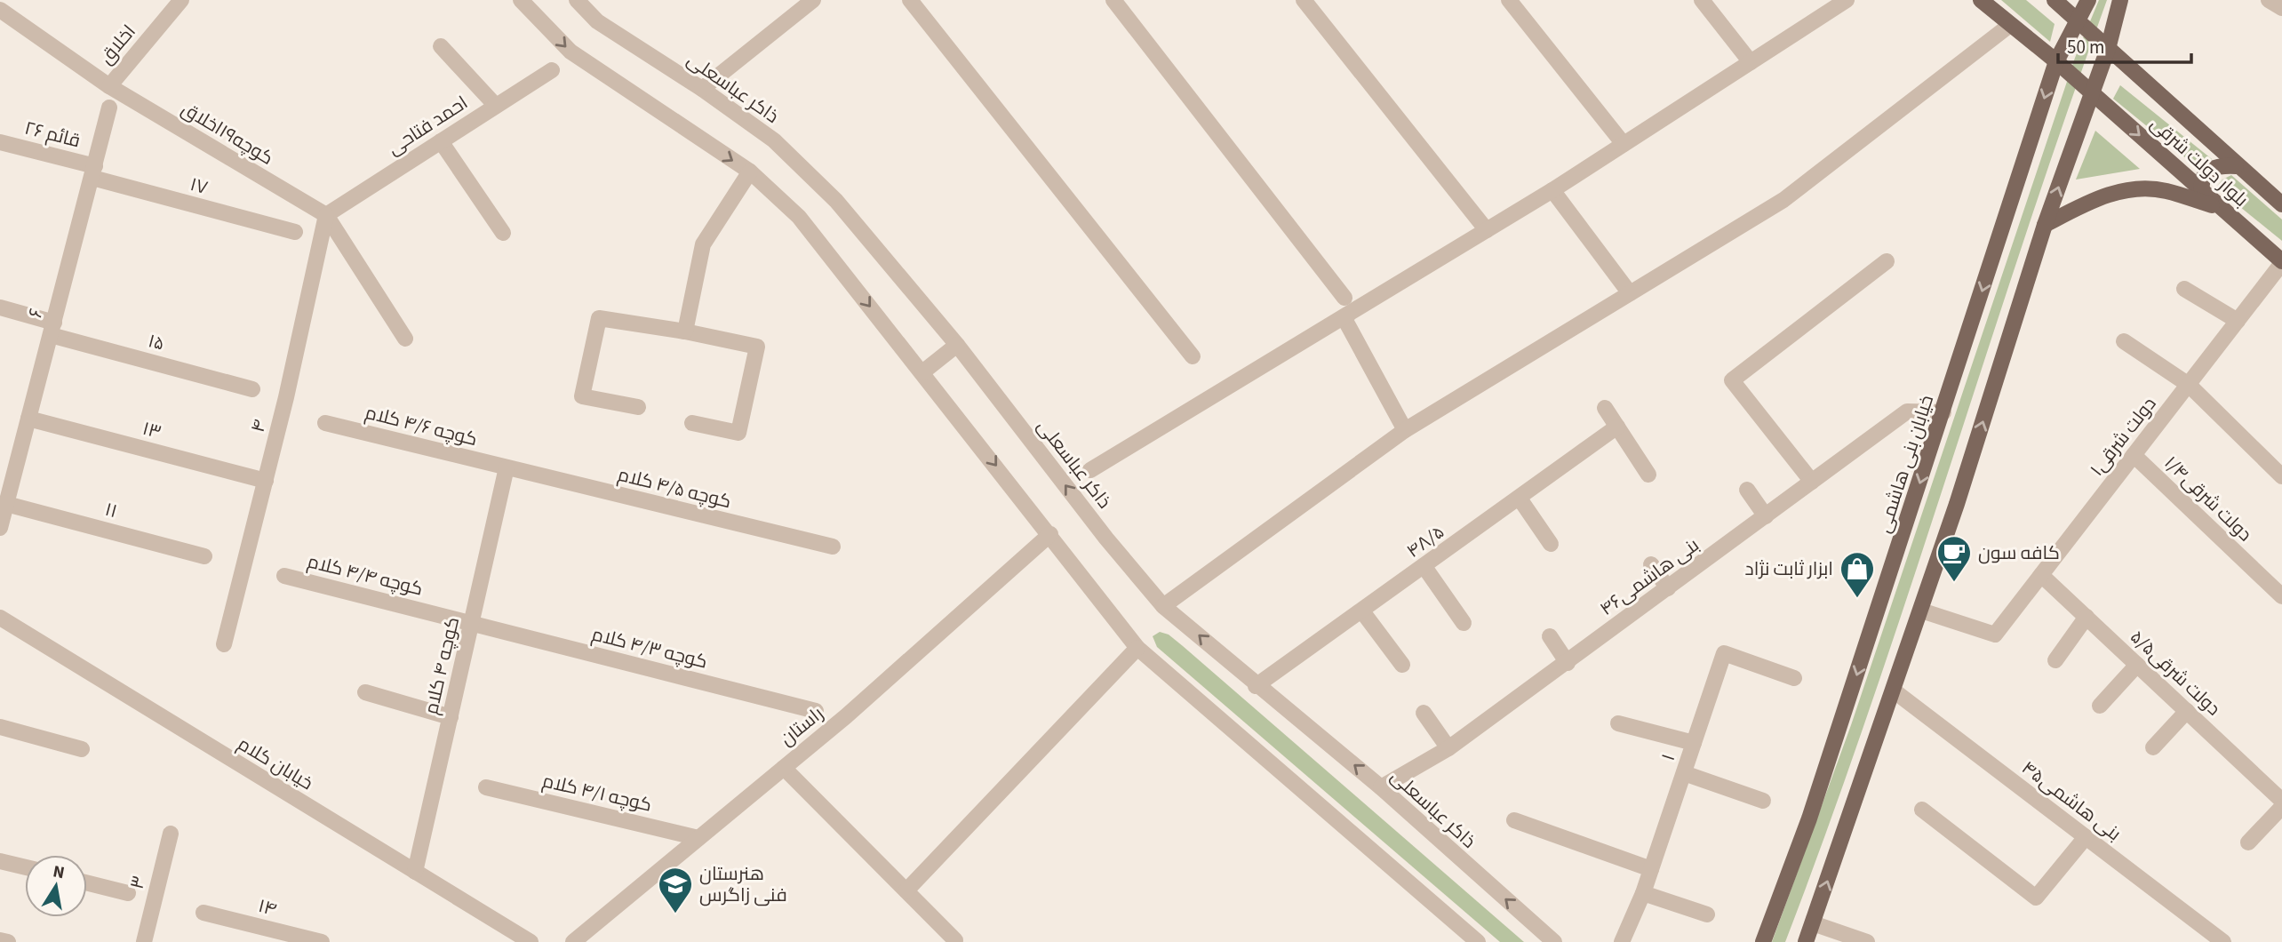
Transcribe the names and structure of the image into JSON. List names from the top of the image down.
{
  "streets": {
    "main road": ["بلوار دولت شرقی", "خیابان بنی هاشمی"],
    "street": [
      "اخلاق",
      "ذاکر عباسعلی",
      "احمد فتاحی",
      "کوچه۱۹اخلاق",
      "قائم ۲۶",
      "۱۷",
      "۶",
      "۱۵",
      "۴",
      "کوچه ۴/۶ کلام",
      "۱۳",
      "۱دولت شرقی",
      "کوچه ۴/۵ کلام",
      "۱/۴دولت شرقی",
      "۱۱",
      "۴۸/۵",
      "کوچه ۴/۴ کلام",
      "بنی هاشمی۴۶",
      "کوچه ۴/۳ کلام",
      "کوچه ۴ کلام",
      "۵/۵دولت شرقی",
      "راستان",
      "۱",
      "خیابان کلام",
      "کوچه ۴/۱ کلام",
      "بنی هاشمی۴۵",
      "۳",
      "۱۴"
    ]
  },
  "crossings": [
    ["اخلاق", "کوچه۱۹اخلاق"],
    ["ذاکر عباسعلی", "۴۸/۵"],
    ["ذاکر عباسعلی", "بنی هاشمی۴۶"],
    ["احمد فتاحی", "کوچه۱۹اخلاق"],
    ["احمد فتاحی", "۴"],
    ["کوچه۱۹اخلاق", "۴"],
    ["قائم ۲۶", "۱۷"],
    ["قائم ۲۶", "۶"],
    ["بلوار دولت شرقی", "۱دولت شرقی"],
    ["بلوار دولت شرقی", "خیابان بنی هاشمی"],
    ["۱۷", "۶"],
    ["۶", "۱۵"],
    ["۶", "۱۳"],
    ["۶", "۱۱"],
    ["۴", "۱۳"],
    ["کوچه ۴/۶ کلام", "کوچه ۴/۵ کلام"],
    ["کوچه ۴/۶ کلام", "کوچه ۴ کلام"],
    ["۱دولت شرقی", "۱/۴دولت شرقی"],
    ["۱دولت شرقی", "۵/۵دولت شرقی"],
    ["خیابان بنی هاشمی", "بنی هاشمی۴۶"],
    ["کوچه ۴/۵ کلام", "کوچه ۴ کلام"],
    ["کوچه ۴/۴ کلام", "کوچه ۴/۳ کلام"],
    ["کوچه ۴/۴ کلام", "کوچه ۴ کلام"],
    ["کوچه ۴/۳ کلام", "کوچه ۴ کلام"],
    ["کوچه ۴ کلام", "خیابان کلام"],
    ["راستان", "کوچه ۴/۱ کلام"]
  ],
  "places": {
    "cafe": ["کافه سون"],
    "shop": ["ابزار ثابت نژاد"],
    "school or university": ["هنرستان فنی زاگرس"]
  },
  "scale_bar": "50 m",
  "north": "top"
}
